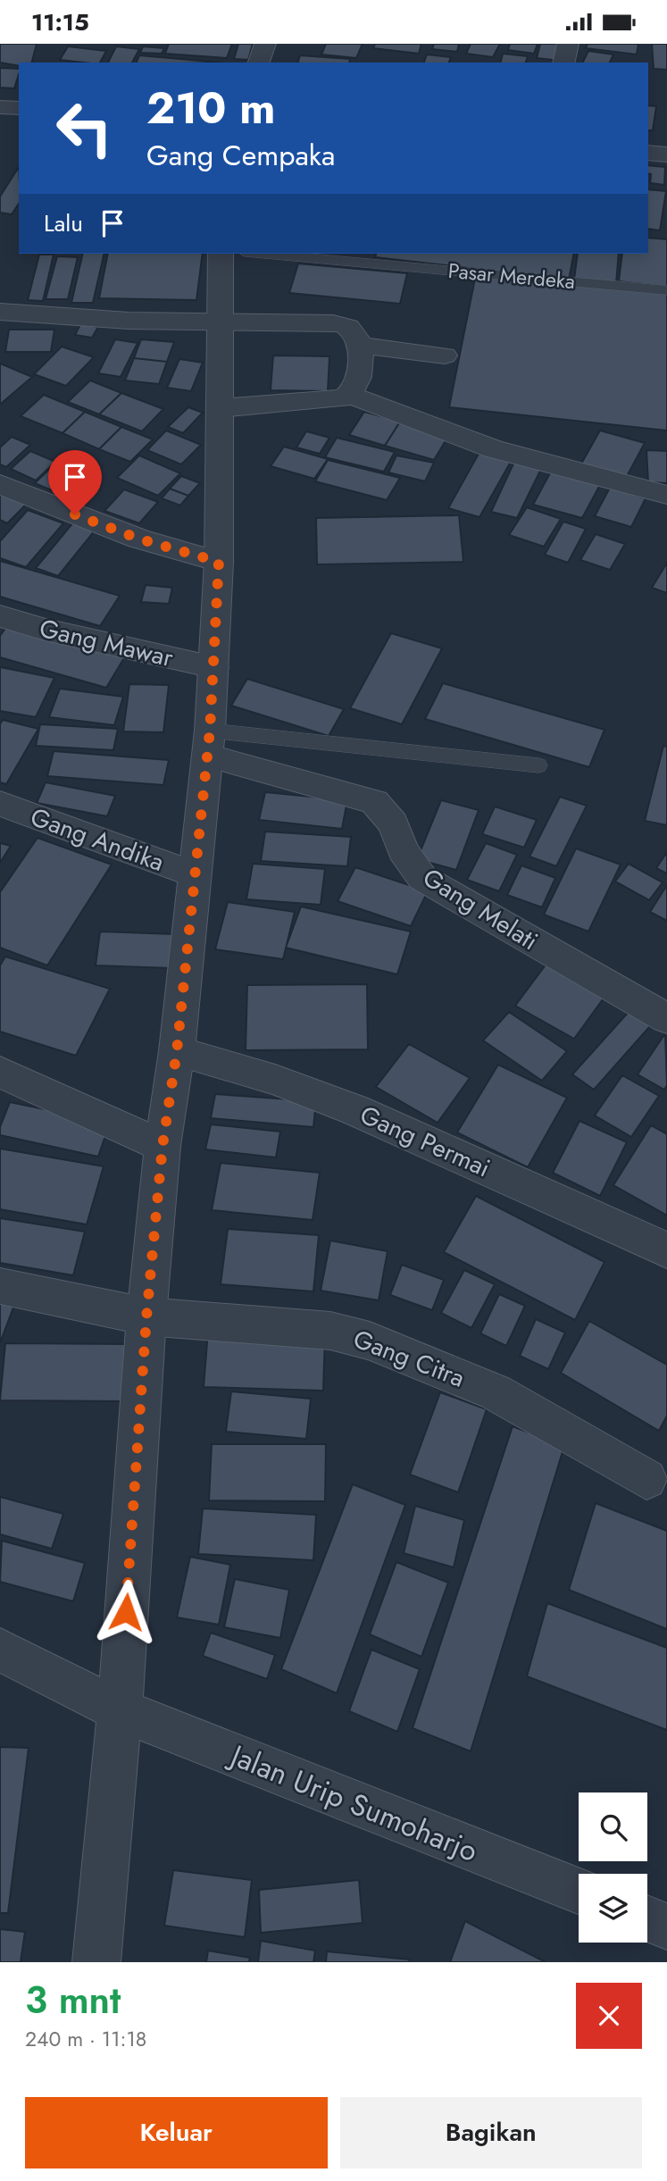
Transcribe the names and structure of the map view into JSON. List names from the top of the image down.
{
  "streets": {
    "street": [
      "Gang Mawar",
      "Gang Andika",
      "Gang Melati",
      "Gang Permai",
      "Gang Citra",
      "Jalan Urip Sumoharjo"
    ],
    "lane": ["Pasar Merdeka"]
  },
  "page": {
    "status": "11:15",
    "turn": ["210 m", "Gang Cempaka"],
    "then": "Lalu",
    "heading": ["3 mnt", "240 m · 11:18"],
    "buttons": ["Keluar", "Bagikan"]
  }
}
